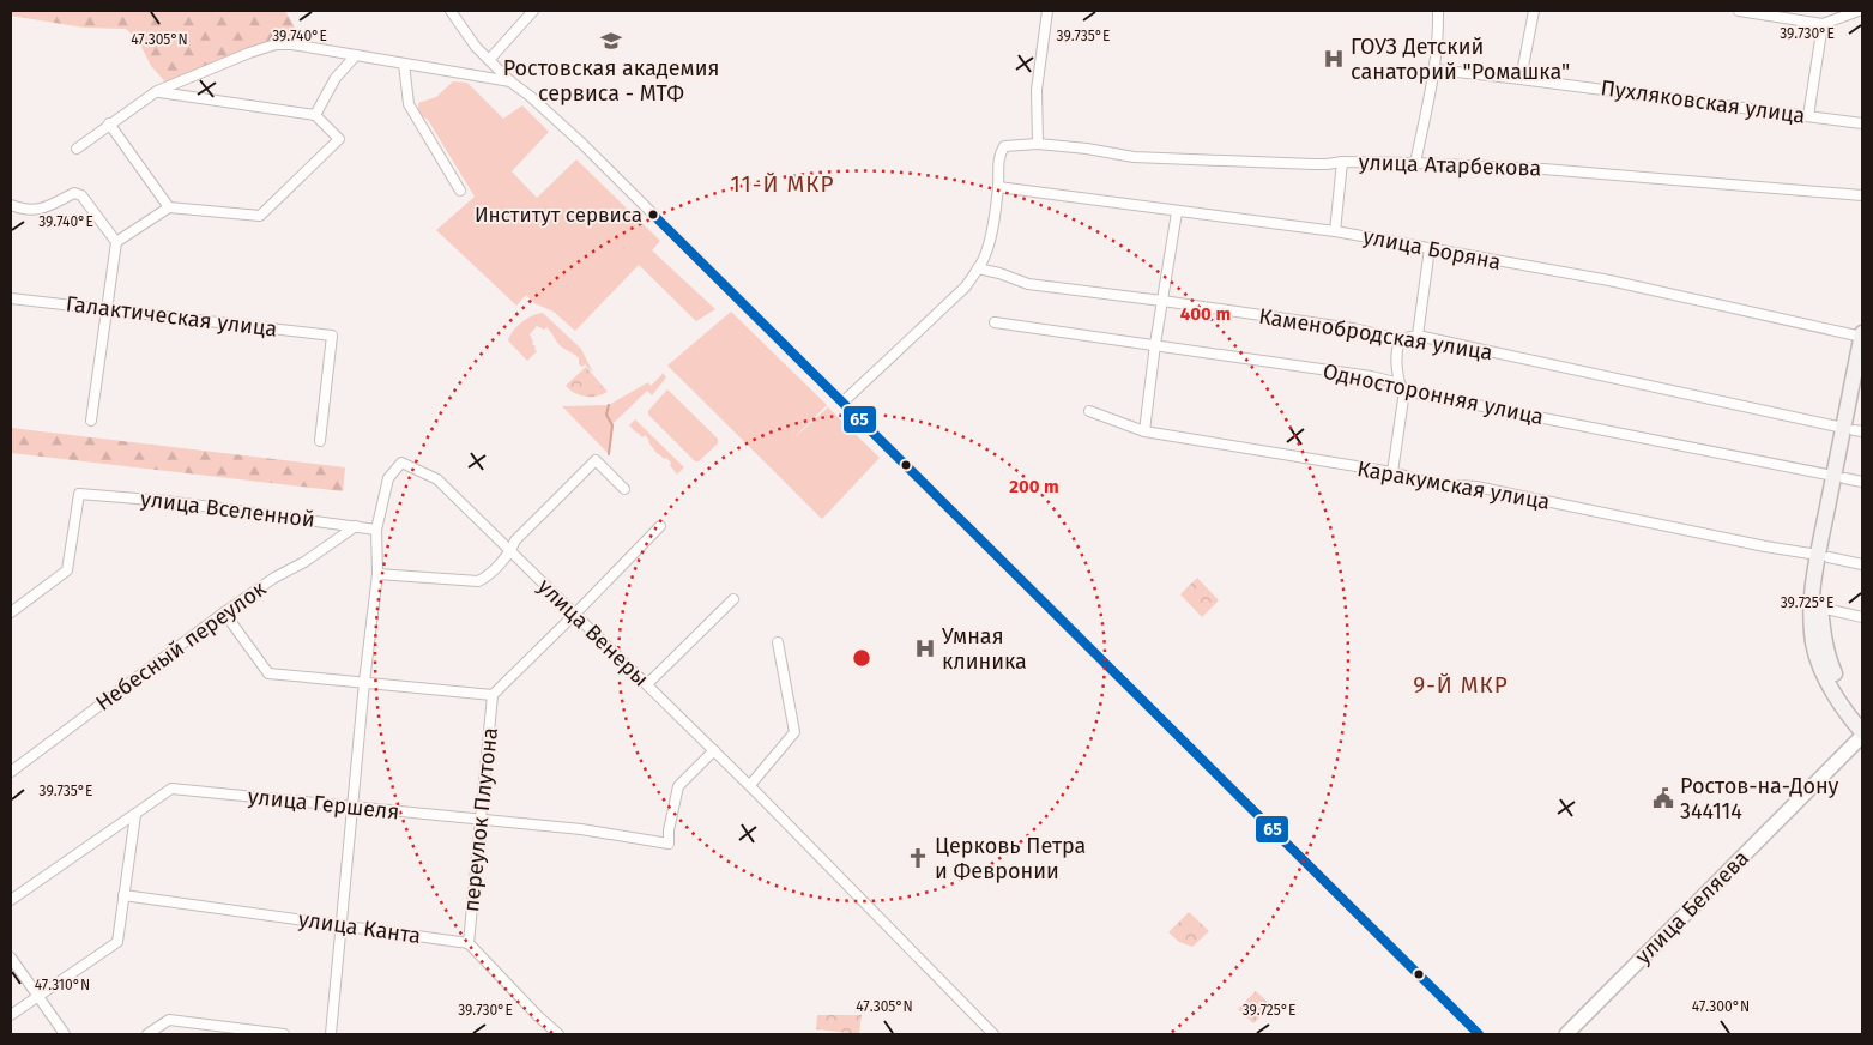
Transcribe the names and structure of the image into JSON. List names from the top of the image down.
{
  "streets": {
    "main road": ["улица Беляева"],
    "street": [
      "Пухляковская улица",
      "улица Атарбекова",
      "улица Боряна",
      "Галактическая улица",
      "Каменобродская улица",
      "Односторонняя улица",
      "Каракумская улица",
      "улица Вселенной",
      "улица Венеры",
      "Небесный переулок",
      "улица Гершеля",
      "переулок Плутона",
      "улица Канта"
    ]
  },
  "crossings": [
    ["улица Атарбекова", "улица Боряна"],
    ["улица Вселенной", "улица Венеры"],
    ["улица Вселенной", "Небесный переулок"],
    ["улица Венеры", "улица Гершеля"],
    ["улица Гершеля", "переулок Плутона"],
    ["переулок Плутона", "улица Канта"]
  ],
  "districts": ["11-Й МКР", "9-Й МКР"],
  "places": {
    "school or university": ["Ростовская академия сервиса - МТФ"],
    "hospital": ["ГОУЗ Детский санаторий \"Ромашка\"", "Умная клиника"],
    "other": ["Институт сервиса"],
    "public building": ["Ростов-на-Дону 344114"],
    "church": ["Церковь Петра и Февронии"]
  },
  "lines": ["transit line 65"],
  "coordinates": [
    "39.730°E",
    "39.740°E",
    "39.735°E",
    "47.305°N",
    "39.725°E",
    "47.310°N",
    "47.300°N"
  ],
  "rings": ["400 m", "200 m"]
}
